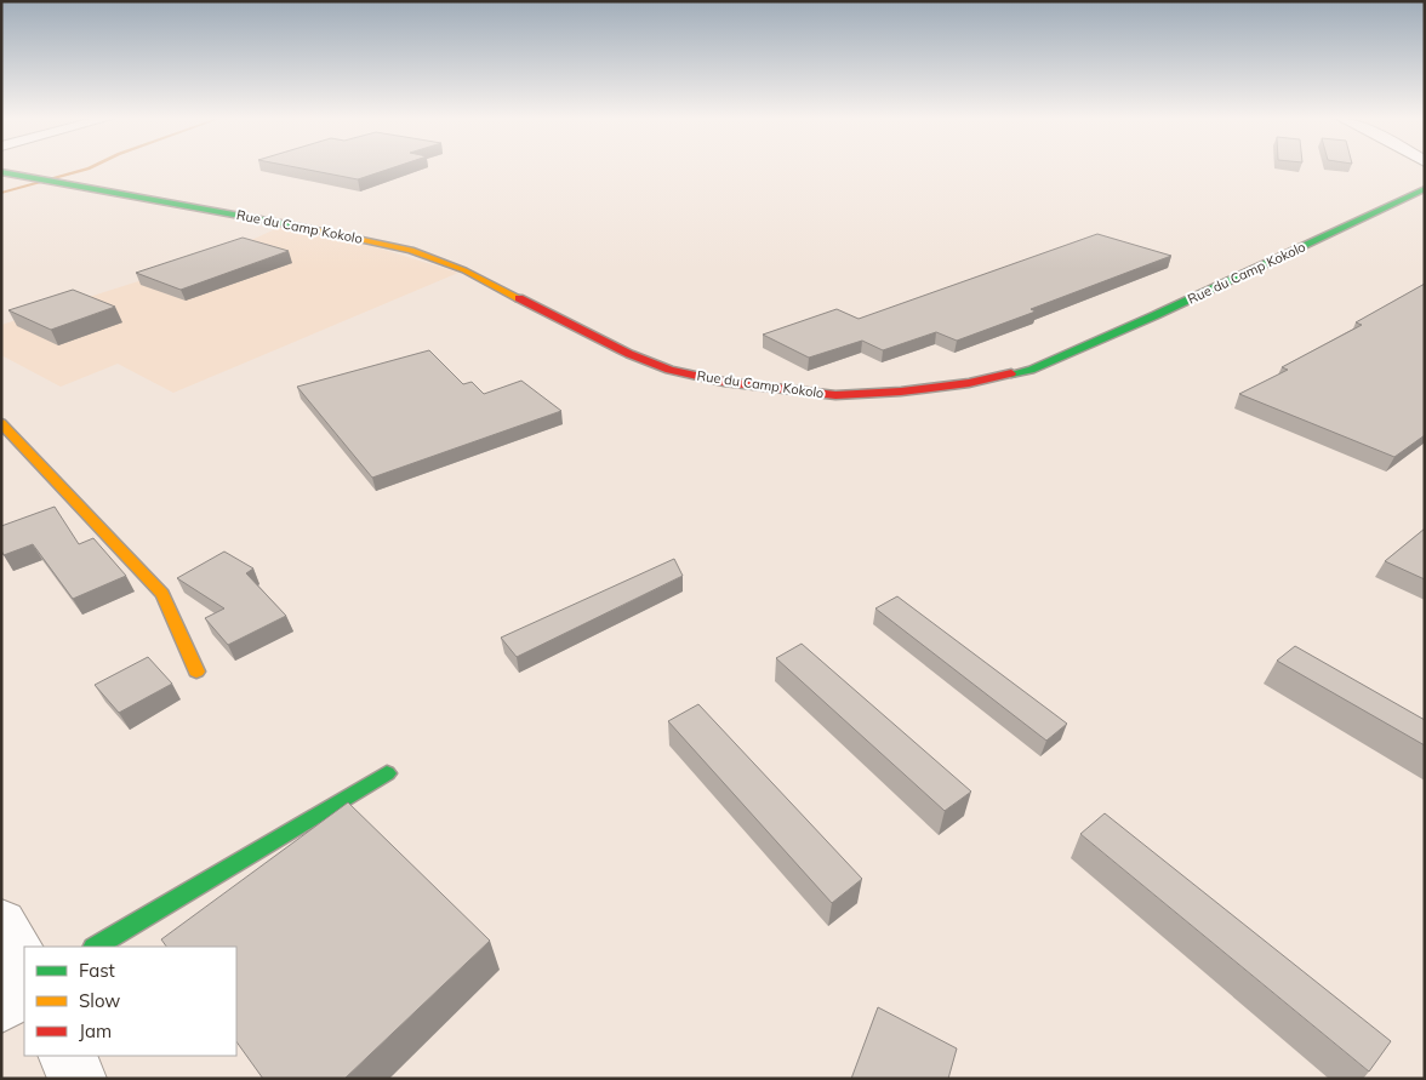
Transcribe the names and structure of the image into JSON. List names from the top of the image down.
{
  "streets": {
    "street": ["Rue du Camp Kokolo"]
  },
  "legend": ["Fast", "Slow", "Jam"]
}
